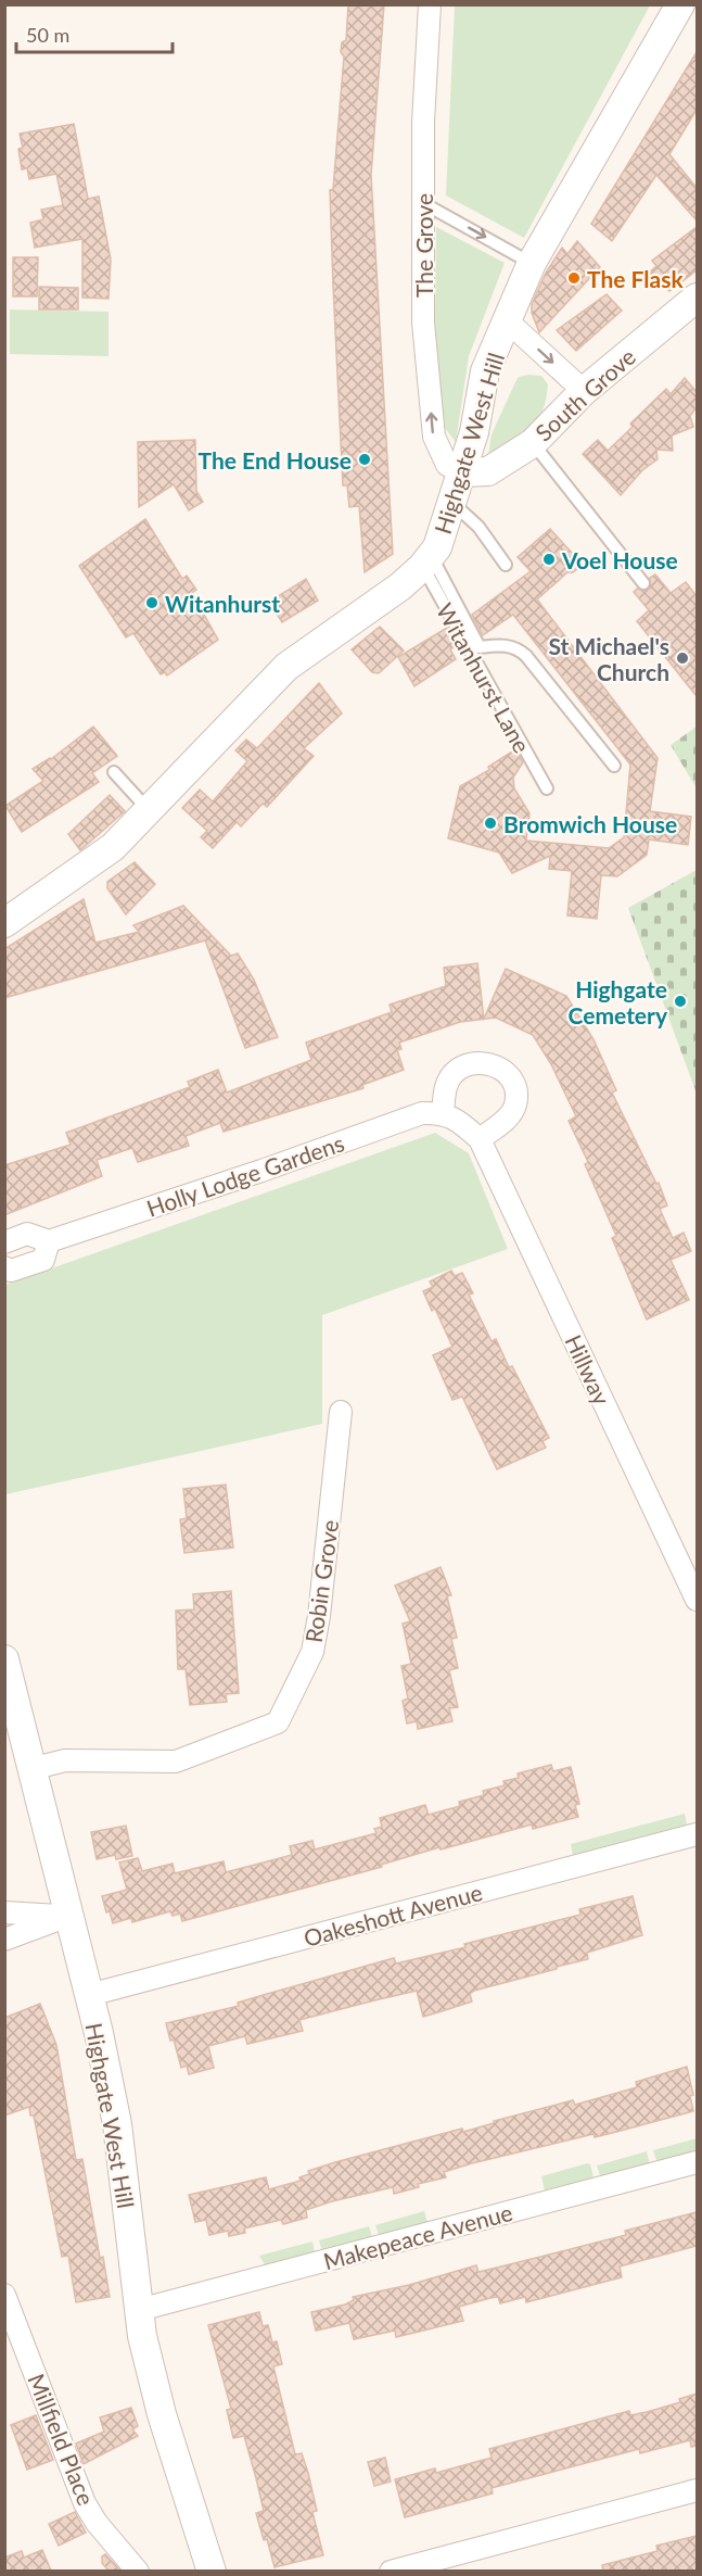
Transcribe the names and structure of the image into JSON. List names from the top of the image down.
{
  "streets": {
    "street": [
      "The Grove",
      "South Grove",
      "Highgate West Hill",
      "Holly Lodge Gardens",
      "Hillway",
      "Robin Grove",
      "Oakeshott Avenue",
      "Makepeace Avenue",
      "Millfield Place"
    ],
    "lane": ["Witanhurst Lane"]
  },
  "crossings": [
    ["The Grove", "South Grove"],
    ["The Grove", "Highgate West Hill"],
    ["South Grove", "Highgate West Hill"],
    ["Highgate West Hill", "Witanhurst Lane"],
    ["Highgate West Hill", "Robin Grove"],
    ["Highgate West Hill", "Oakeshott Avenue"],
    ["Highgate West Hill", "Makepeace Avenue"],
    ["Holly Lodge Gardens", "Hillway"]
  ],
  "one_way": ["The Grove"],
  "places": [
    "The Flask",
    "The End House",
    "Voel House",
    "Witanhurst",
    "St Michael's Church",
    "Bromwich House",
    "Highgate Cemetery"
  ],
  "scale_bar": "50 m"
}
